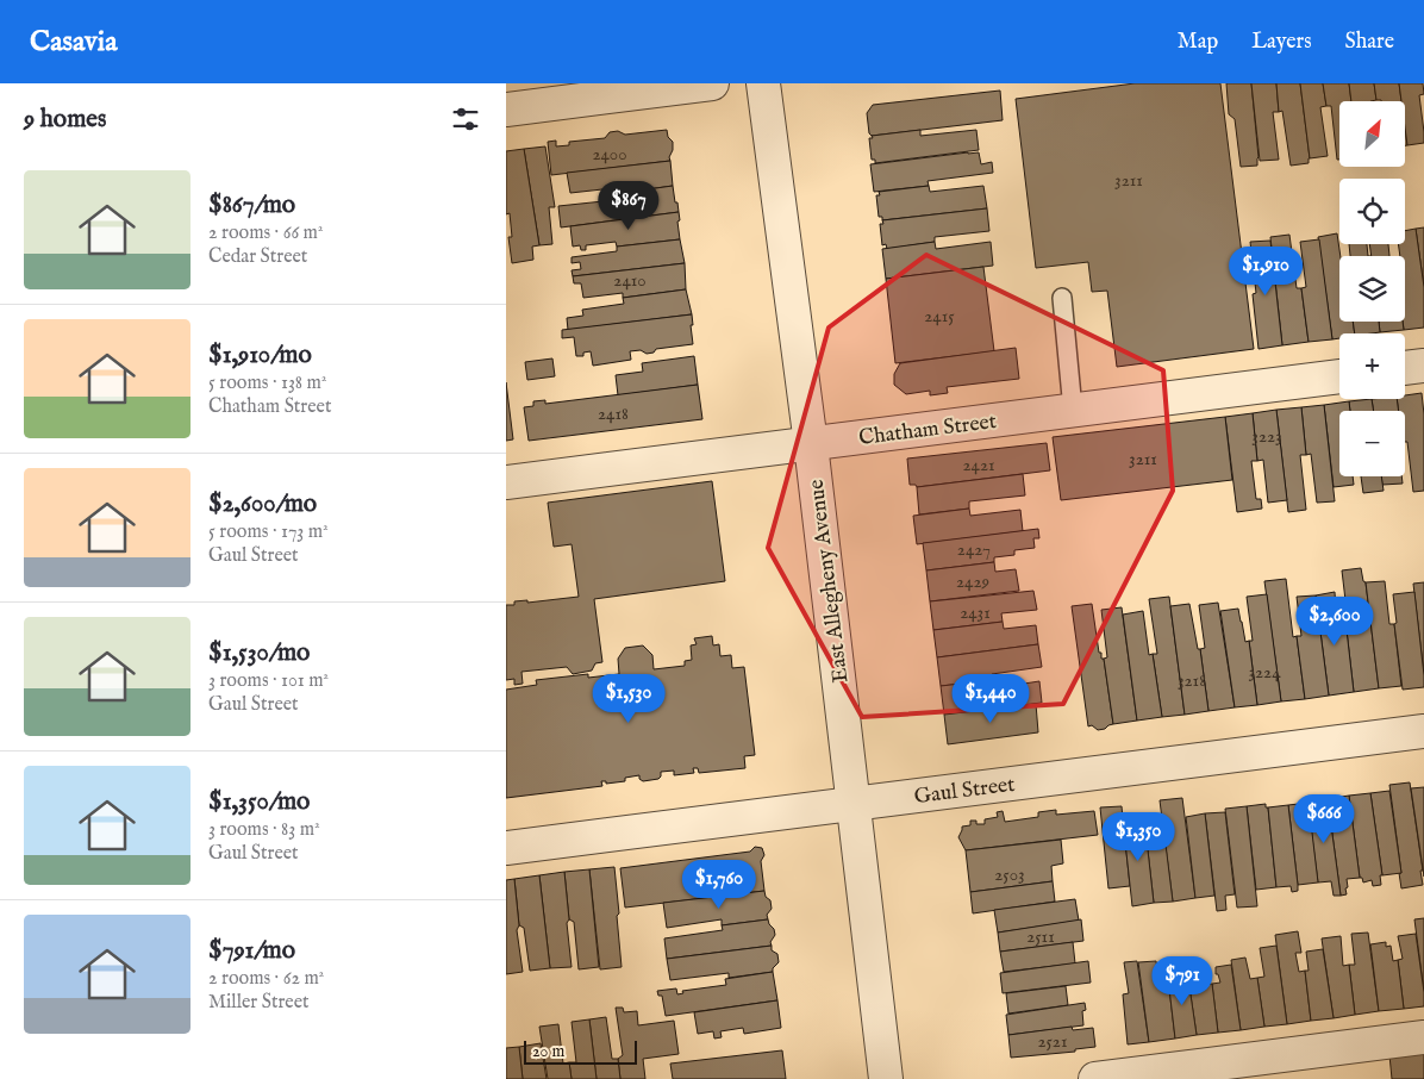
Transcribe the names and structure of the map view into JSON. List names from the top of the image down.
{
  "streets": {
    "street": ["Chatham Street", "East Allegheny Avenue", "Gaul Street"]
  },
  "crossings": [
    ["Chatham Street", "East Allegheny Avenue"],
    ["East Allegheny Avenue", "Gaul Street"]
  ],
  "house_numbers": [
    "2400",
    "3211",
    "2410",
    "2415",
    "2418",
    "3223",
    "3211",
    "2421",
    "2427",
    "2429",
    "2431",
    "3224",
    "3218",
    "2503",
    "2511",
    "2521"
  ],
  "scale_bar": "20 m",
  "north": "top right",
  "page": {
    "header": "Casavia",
    "nav": ["Map", "Layers", "Share"],
    "heading": "9 homes",
    "map_buttons": ["+", "−"],
    "list": [
      {
        "name": "$867/mo",
        "note": "2 rooms · 66 m² · Cedar Street"
      },
      {
        "name": "$1,910/mo",
        "note": "5 rooms · 138 m² · Chatham Street"
      },
      {
        "name": "$2,600/mo",
        "note": "5 rooms · 173 m² · Gaul Street"
      },
      {
        "name": "$1,530/mo",
        "note": "3 rooms · 101 m² · Gaul Street"
      },
      {
        "name": "$1,350/mo",
        "note": "3 rooms · 83 m² · Gaul Street"
      },
      {
        "name": "$791/mo",
        "note": "2 rooms · 62 m² · Miller Street"
      }
    ],
    "price": [
      "$867",
      "$1,910",
      "$2,600",
      "$1,530",
      "$1,440",
      "$666",
      "$1,350",
      "$1,760",
      "$791"
    ],
    "scale": "20 m"
  }
}
